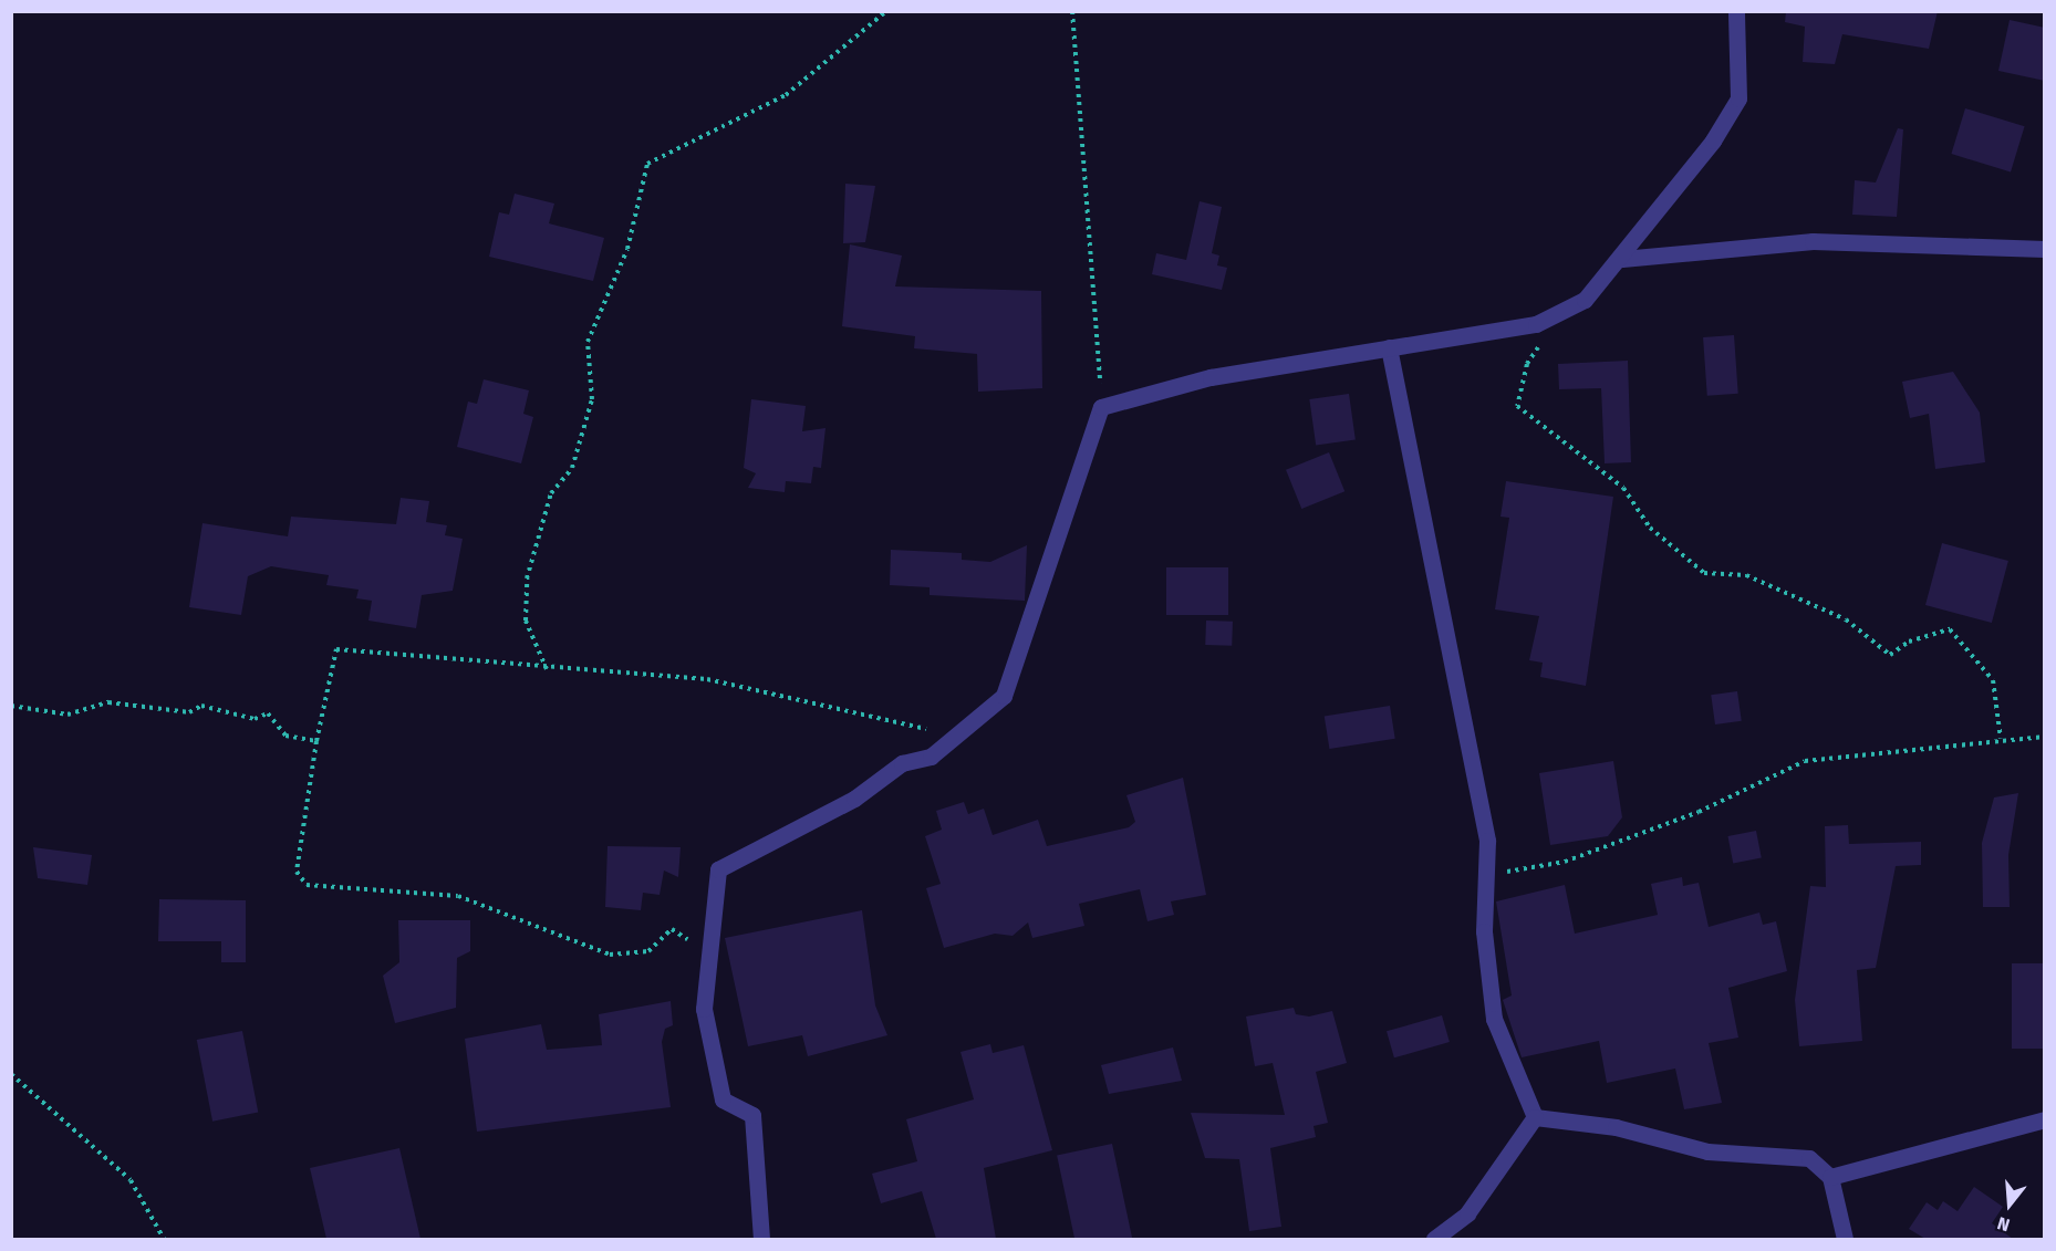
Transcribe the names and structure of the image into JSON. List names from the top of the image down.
{
  "north": "bottom"
}
